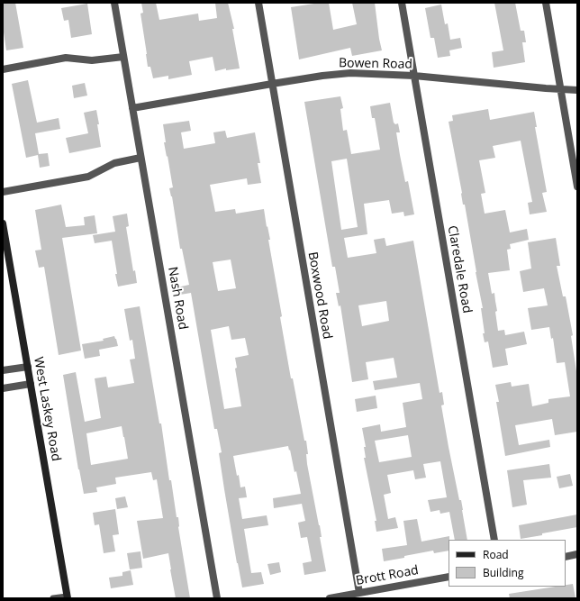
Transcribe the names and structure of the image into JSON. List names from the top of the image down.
{
  "streets": {
    "main road": ["West Laskey Road"],
    "street": [
      "Bowen Road",
      "Claredale Road",
      "Boxwood Road",
      "Nash Road",
      "Brott Road"
    ]
  },
  "crossings": [
    ["Bowen Road", "Claredale Road"],
    ["Bowen Road", "Boxwood Road"],
    ["Bowen Road", "Nash Road"],
    ["Boxwood Road", "Brott Road"]
  ],
  "legend": ["Road", "Building"]
}
